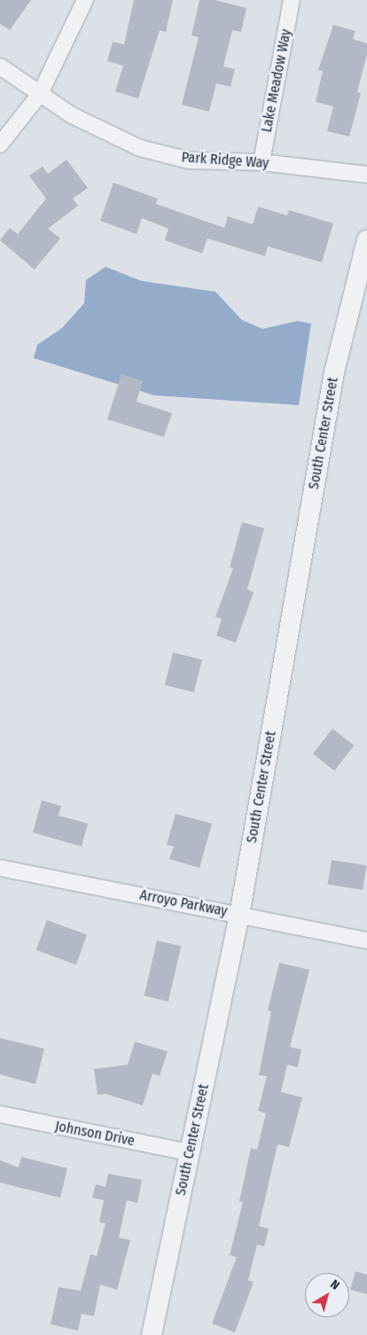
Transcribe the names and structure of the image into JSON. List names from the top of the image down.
{
  "streets": {
    "street": [
      "Lake Meadow Way",
      "Park Ridge Way",
      "South Center Street",
      "Arroyo Parkway",
      "Johnson Drive"
    ]
  },
  "crossings": [
    ["Lake Meadow Way", "Park Ridge Way"],
    ["South Center Street", "Arroyo Parkway"],
    ["South Center Street", "Johnson Drive"]
  ],
  "north": "top right"
}
